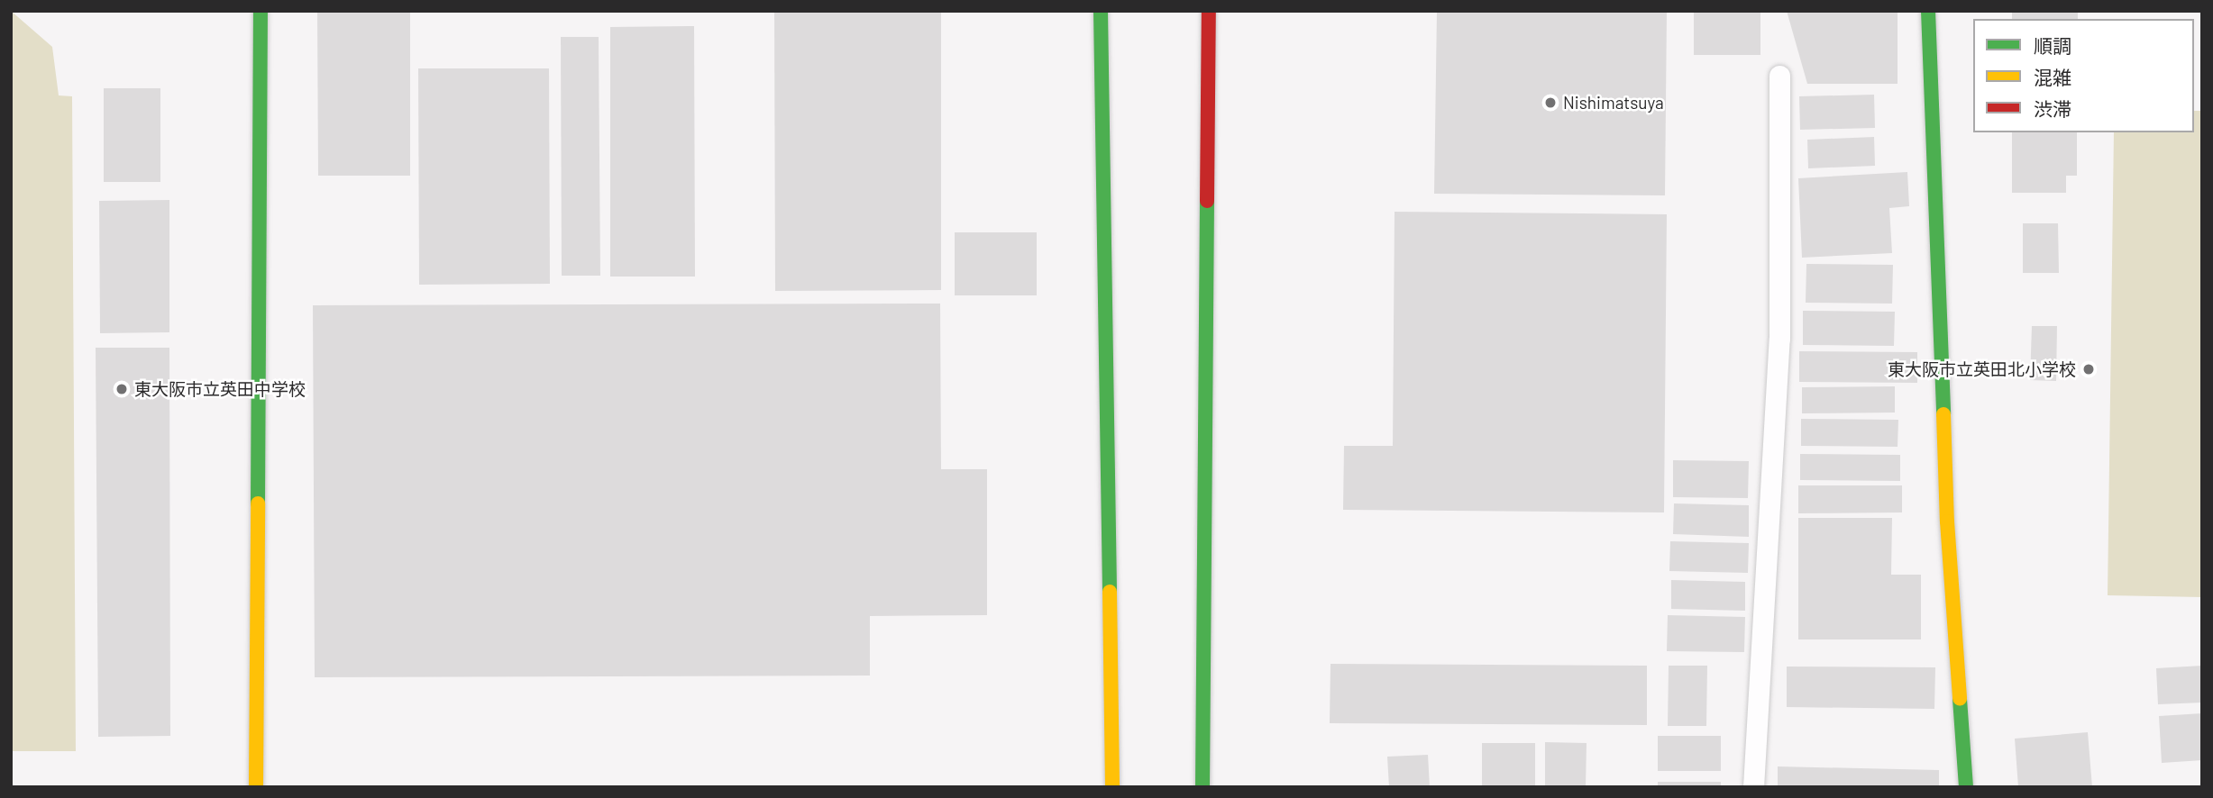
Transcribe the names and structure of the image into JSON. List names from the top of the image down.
{
  "places": ["Nishimatsuya", "東大阪市立英田北小学校", "東大阪市立英田中学校"],
  "legend": ["順調", "混雑", "渋滞"]
}
